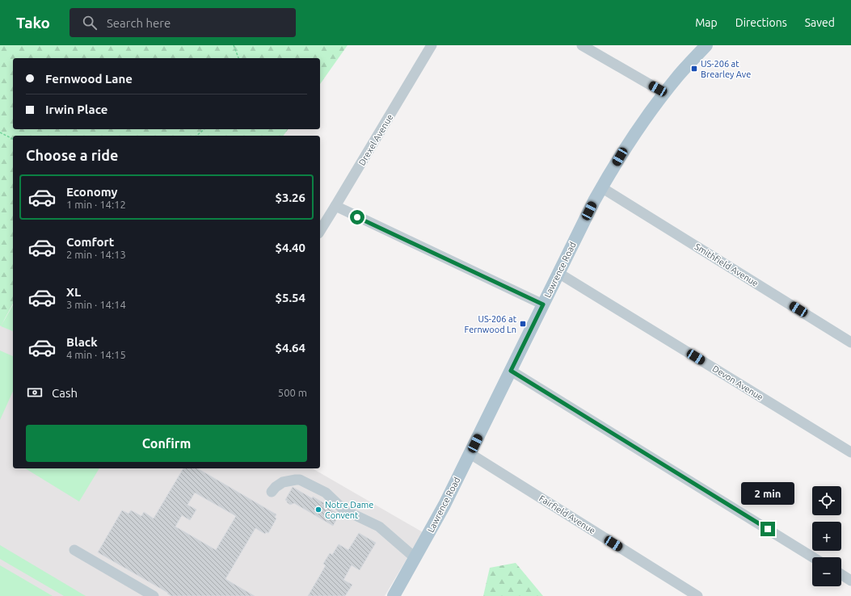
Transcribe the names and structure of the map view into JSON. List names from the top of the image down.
{
  "streets": {
    "main road": ["Lawrence Road"],
    "street": [
      "Drexel Avenue",
      "Smithfield Avenue",
      "Devon Avenue",
      "Fairfield Avenue"
    ]
  },
  "crossings": [
    ["Smithfield Avenue", "Lawrence Road"],
    ["Lawrence Road", "Devon Avenue"],
    ["Lawrence Road", "Fairfield Avenue"]
  ],
  "places": {
    "transit": ["US-206 at Brearley Ave", "US-206 at Fernwood Ln"],
    "other": ["Notre Dame Convent"]
  },
  "page": {
    "header": "Tako",
    "search": "Search here",
    "nav": ["Map", "Directions", "Saved"],
    "banner": ["Fernwood Lane", "Irwin Place"],
    "heading": "Choose a ride",
    "list": [
      {
        "name": "Economy",
        "note": "1 min · 14:12",
        "value": "$3.26"
      },
      {
        "name": "Comfort",
        "note": "2 min · 14:13",
        "value": "$4.40"
      },
      {
        "name": "XL",
        "note": "3 min · 14:14",
        "value": "$5.54"
      },
      {
        "name": "Black",
        "note": "4 min · 14:15",
        "value": "$4.64"
      }
    ],
    "pay": ["Cash", "500 m"],
    "buttons": "Confirm",
    "bubble": "2 min",
    "map_buttons": ["+", "−"]
  }
}
